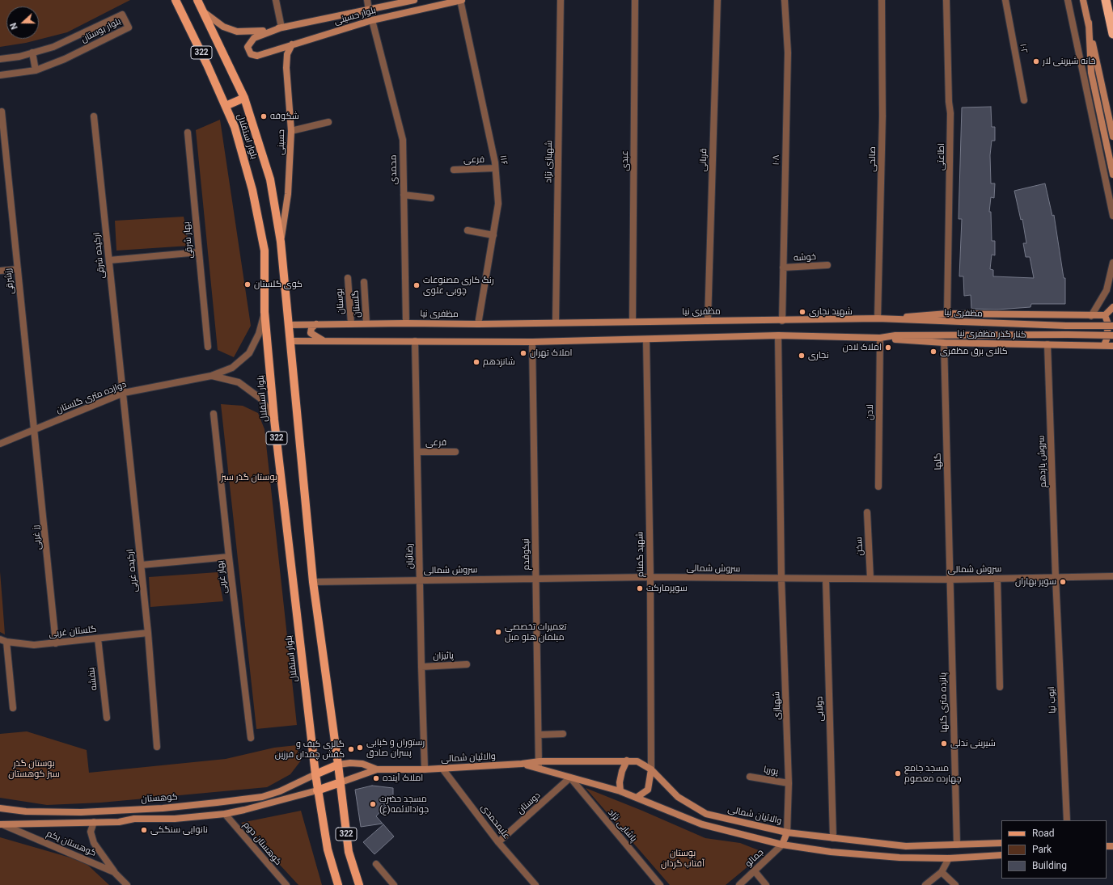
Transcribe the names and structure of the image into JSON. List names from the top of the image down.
{
  "streets": {
    "main road": [
      "بلوار حسینی",
      "322",
      "بلوار استقلال",
      "حسینی",
      "مظفری نیا",
      "کنار گذر مظفری نیا",
      "والائیان شمالی",
      "کوهستان"
    ],
    "street": [
      "بلوار بوستان",
      "۱۰۲",
      "اطاعتی",
      "صالحی",
      "فرعی",
      "۱۱۶",
      "قربانی",
      "۱۰۸",
      "عبدی",
      "شهبازی نژاد",
      "محمدی",
      "بهار شرقی",
      "ارکیده شرقی",
      "خوشه",
      "رزشرقی",
      "بوستان",
      "گلستان",
      "دوازده متری گلستان",
      "لادن",
      "گلها",
      "سروش یازدهم",
      "رز غربی",
      "سخن",
      "نیکوقدم",
      "شهید گمنام",
      "رضائیان",
      "سروش شمالی",
      "ارکیده غربی",
      "بهار غربی",
      "گلستان غربی",
      "پائیزان",
      "بنفشه",
      "ایوب نیا",
      "پانزده متری گلها",
      "شهبازی",
      "دولابی",
      "پوریا",
      "دوستان",
      "علیمحمدی",
      "پاشایی نژاد",
      "کوهستان یکم",
      "کوهستان دوم",
      "جمالو"
    ]
  },
  "crossings": [
    ["بلوار حسینی", "حسینی"],
    ["بلوار حسینی", "۱۱۶"],
    ["بلوار حسینی", "محمدی"],
    ["بلوار استقلال", "حسینی"],
    ["بلوار استقلال", "مظفری نیا"],
    ["بلوار استقلال", "سروش شمالی"],
    ["بلوار استقلال", "والائیان شمالی"],
    ["بلوار استقلال", "کوهستان"],
    ["صالحی", "مظفری نیا"],
    ["فرعی", "۱۱۶"],
    ["فرعی", "رضائیان"],
    ["۱۱۶", "مظفری نیا"],
    ["قربانی", "مظفری نیا"],
    ["۱۰۸", "خوشه"],
    ["۱۰۸", "مظفری نیا"],
    ["عبدی", "مظفری نیا"],
    ["شهبازی نژاد", "مظفری نیا"],
    ["محمدی", "مظفری نیا"],
    ["ارکیده شرقی", "دوازده متری گلستان"],
    ["ارکیده شرقی", "ارکیده غربی"],
    ["رزشرقی", "دوازده متری گلستان"],
    ["رزشرقی", "رز غربی"],
    ["بوستان", "مظفری نیا"],
    ["گلستان", "مظفری نیا"],
    ["کنار گذر مظفری نیا", "لادن"],
    ["کنار گذر مظفری نیا", "گلها"],
    ["کنار گذر مظفری نیا", "سروش یازدهم"],
    ["دوازده متری گلستان", "رز غربی"],
    ["دوازده متری گلستان", "ارکیده غربی"],
    ["گلها", "سروش شمالی"],
    ["گلها", "پانزده متری گلها"],
    ["سروش یازدهم", "سروش شمالی"],
    ["سروش یازدهم", "ایوب نیا"],
    ["رز غربی", "گلستان غربی"],
    ["سخن", "سروش شمالی"],
    ["نیکوقدم", "سروش شمالی"],
    ["نیکوقدم", "والائیان شمالی"],
    ["شهید گمنام", "سروش شمالی"],
    ["شهید گمنام", "والائیان شمالی"],
    ["رضائیان", "سروش شمالی"],
    ["رضائیان", "پائیزان"],
    ["رضائیان", "والائیان شمالی"],
    ["سروش شمالی", "ایوب نیا"],
    ["سروش شمالی", "پانزده متری گلها"],
    ["سروش شمالی", "شهبازی"],
    ["سروش شمالی", "دولابی"],
    ["ارکیده غربی", "گلستان غربی"],
    ["گلستان غربی", "بنفشه"],
    ["پانزده متری گلها", "والائیان شمالی"],
    ["شهبازی", "والائیان شمالی"],
    ["شهبازی", "پوریا"],
    ["دولابی", "والائیان شمالی"],
    ["والائیان شمالی", "دوستان"],
    ["والائیان شمالی", "علیمحمدی"],
    ["والائیان شمالی", "پاشایی نژاد"],
    ["والائیان شمالی", "جمالو"],
    ["دوستان", "علیمحمدی"],
    ["دوستان", "پاشایی نژاد"]
  ],
  "parks": ["بوستان گذر سبز", "بوستان گذر سبز کوهستان", "بوستان آفتاب گردان"],
  "places": [
    "خانه شیرینی لار",
    "شکوفه",
    "کوی گلستان",
    "رنگ کاری مصنوعات چوبی علوی",
    "شهید نجاری",
    "املاک لادن",
    "کالای برق مظفری",
    "املاک تهران",
    "نجاری",
    "شانزدهم",
    "سوپر بهاران",
    "سوپرمارکت",
    "تعمیرات تخصصی مبلمان هلو مبل",
    "شیرینی ندلی",
    "رستوران و کبابی پسران صادق",
    "گالری کیف و کفش چمدان فرزین",
    "مسجد جامع چهارده معصوم",
    "املاک آینده",
    "مسجد حضرت جوادالائمه(ع)",
    "نانوایی سنگکی"
  ],
  "legend": ["Road", "Park", "Building"],
  "north": "left"
}
